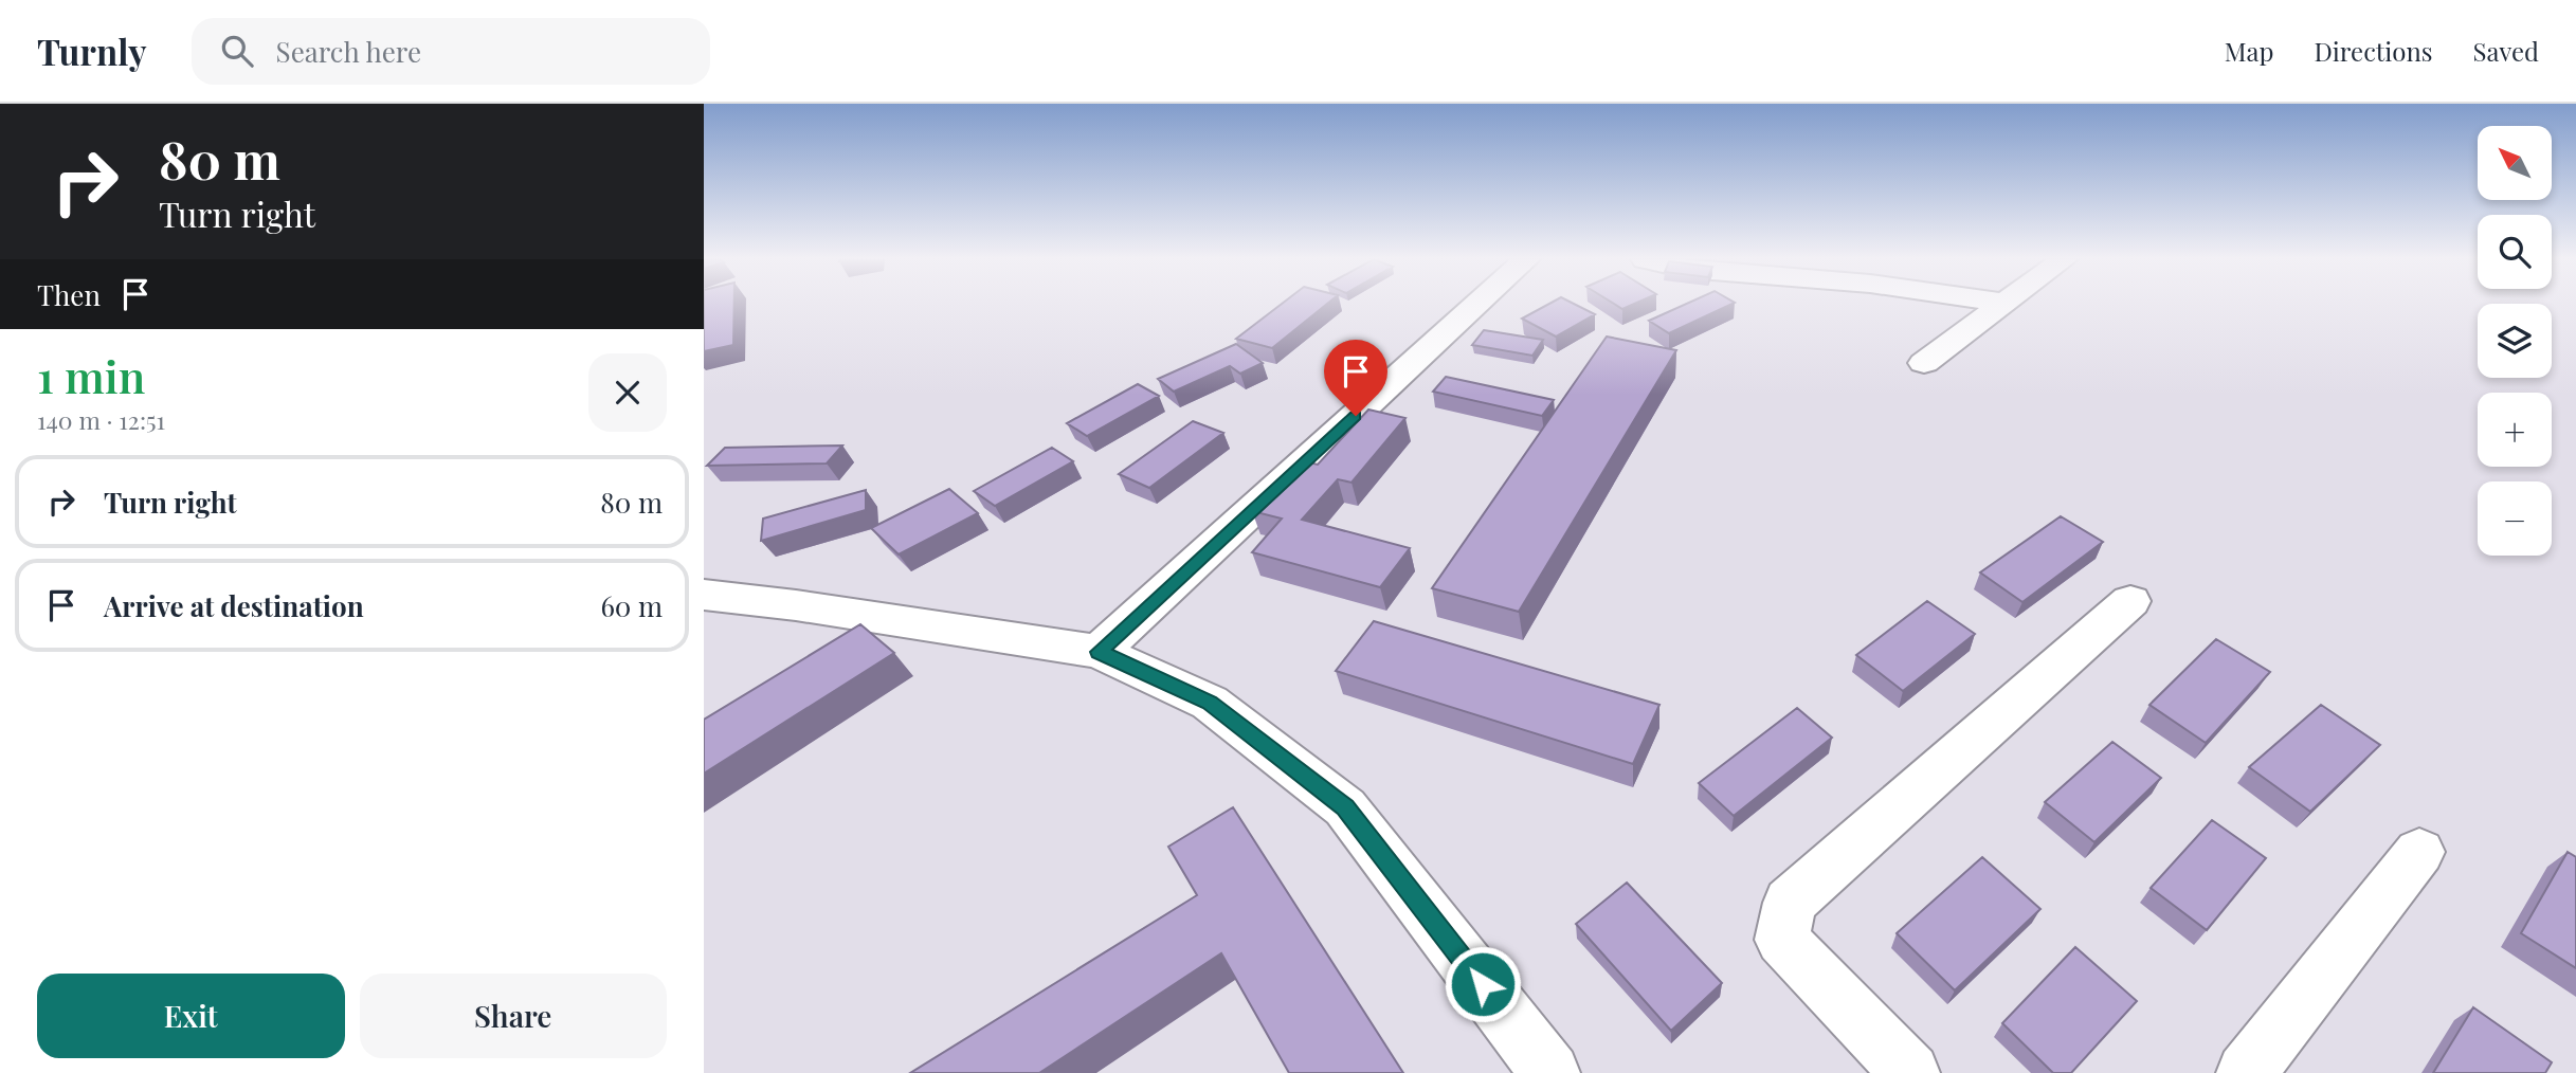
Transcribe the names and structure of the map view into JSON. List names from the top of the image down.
{
  "north": "top left",
  "page": {
    "header": "Turnly",
    "search": "Search here",
    "nav": ["Map", "Directions", "Saved"],
    "turn": ["80 m", "Turn right"],
    "map_buttons": ["+", "−"],
    "then": "Then",
    "heading": ["1 min", "140 m · 12:51"],
    "list": [
      {
        "name": "Turn right",
        "value": "80 m"
      },
      {
        "name": "Arrive at destination",
        "value": "60 m"
      }
    ],
    "buttons": ["Exit", "Share"]
  }
}
